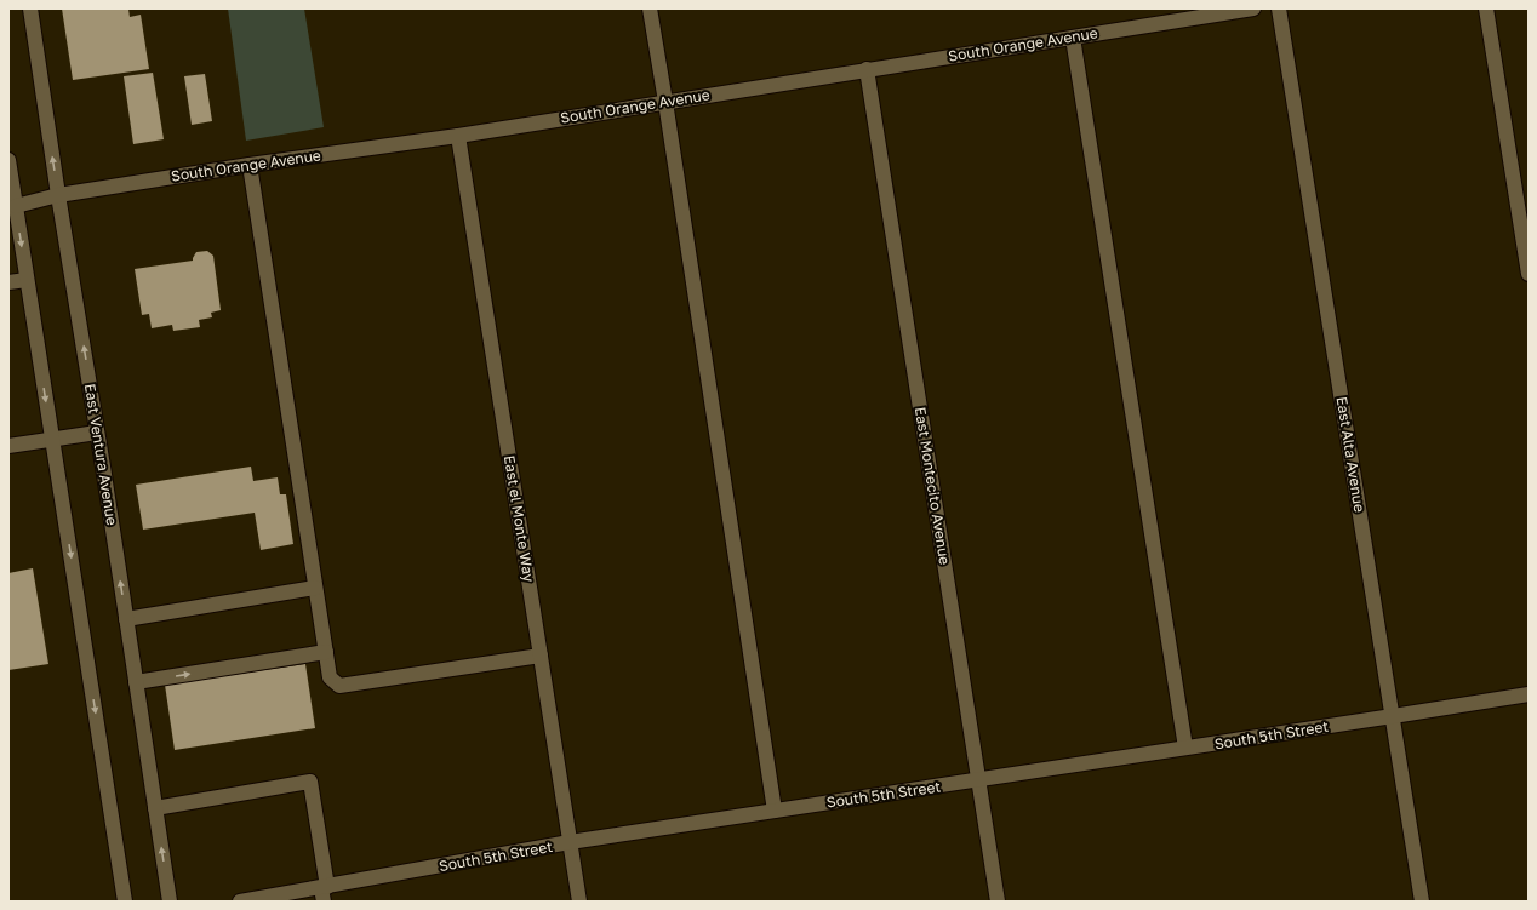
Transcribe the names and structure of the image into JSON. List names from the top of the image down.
{
  "streets": {
    "street": [
      "South Orange Avenue",
      "East Ventura Avenue",
      "East Alta Avenue",
      "East Montecito Avenue",
      "East el Monte Way",
      "South 5th Street"
    ]
  },
  "crossings": [
    ["South Orange Avenue", "East Ventura Avenue"],
    ["South Orange Avenue", "East Montecito Avenue"],
    ["South Orange Avenue", "East el Monte Way"],
    ["East Alta Avenue", "South 5th Street"],
    ["East Montecito Avenue", "South 5th Street"],
    ["East el Monte Way", "South 5th Street"]
  ]
}
